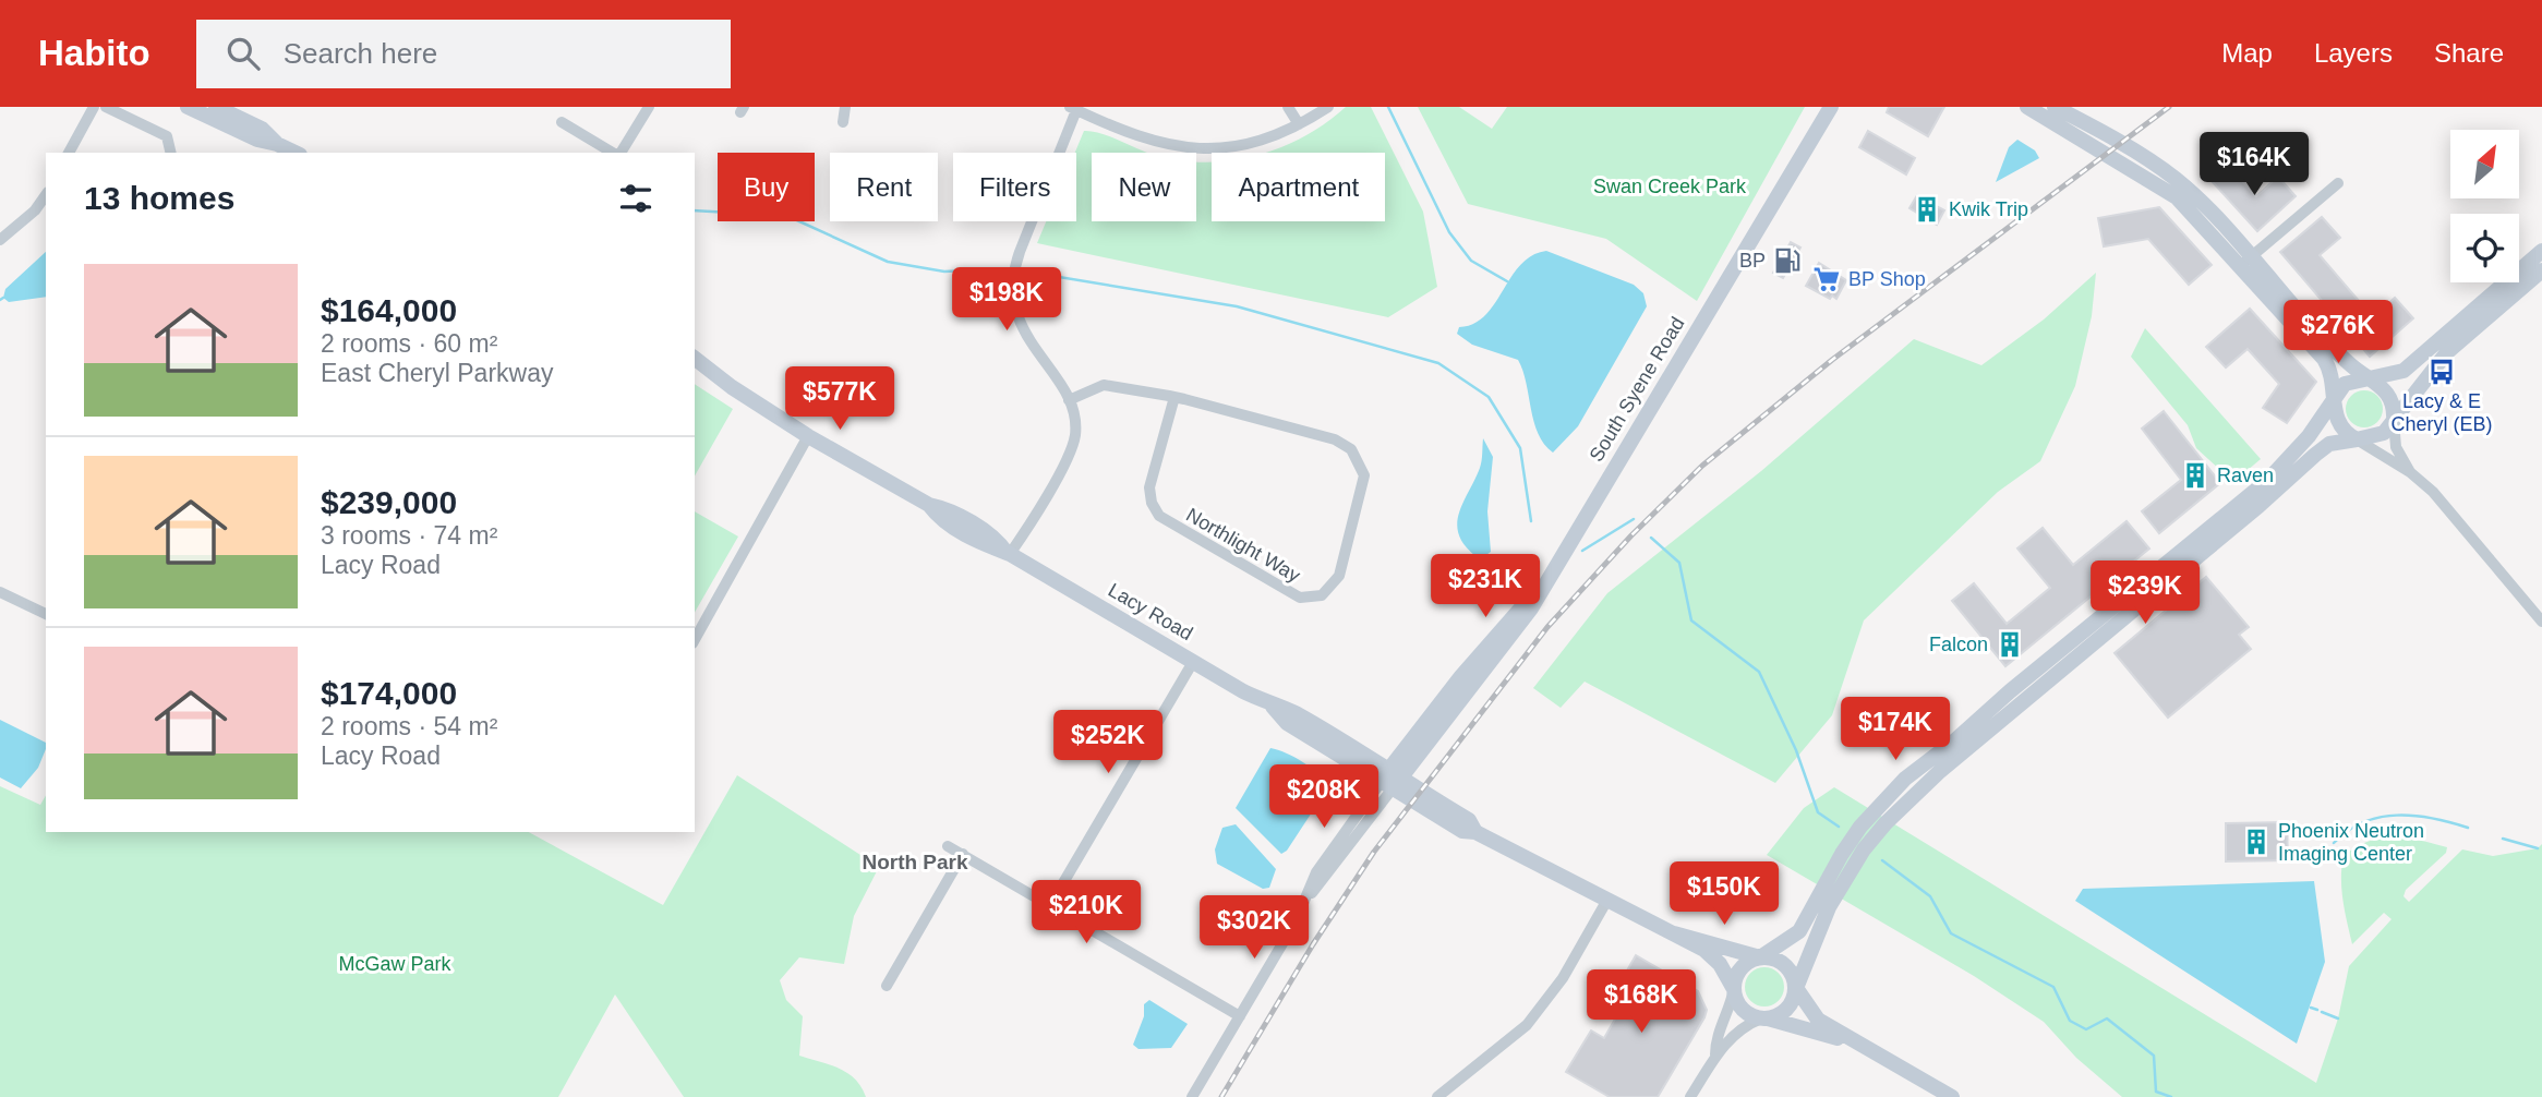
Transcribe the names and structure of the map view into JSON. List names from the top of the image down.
{
  "streets": {
    "main road": ["South Syene Road", "Lacy Road"],
    "street": ["Northlight Way"]
  },
  "crossings": [
    ["South Syene Road", "Lacy Road"]
  ],
  "districts": ["North Park"],
  "parks": ["Swan Creek Park", "McGaw Park"],
  "places": {
    "building": [
      "Kwik Trip",
      "Raven",
      "Falcon",
      "Phoenix Neutron Imaging Center"
    ],
    "fuel station": ["BP"],
    "supermarket": ["BP Shop"],
    "bus stop": ["Lacy & E Cheryl (EB)"]
  },
  "north": "top right",
  "page": {
    "header": "Habito",
    "search": "Search here",
    "nav": ["Map", "Layers", "Share"],
    "price": [
      "$164K",
      "$198K",
      "$276K",
      "$577K",
      "$231K",
      "$239K",
      "$174K",
      "$252K",
      "$208K",
      "$150K",
      "$210K",
      "$302K",
      "$168K"
    ],
    "chip": [
      "Buy",
      "Rent",
      "Filters",
      "New",
      "Apartment"
    ],
    "heading": "13 homes",
    "list": [
      {
        "name": "$164,000",
        "note": "2 rooms · 60 m² · East Cheryl Parkway"
      },
      {
        "name": "$239,000",
        "note": "3 rooms · 74 m² · Lacy Road"
      },
      {
        "name": "$174,000",
        "note": "2 rooms · 54 m² · Lacy Road"
      }
    ]
  }
}
